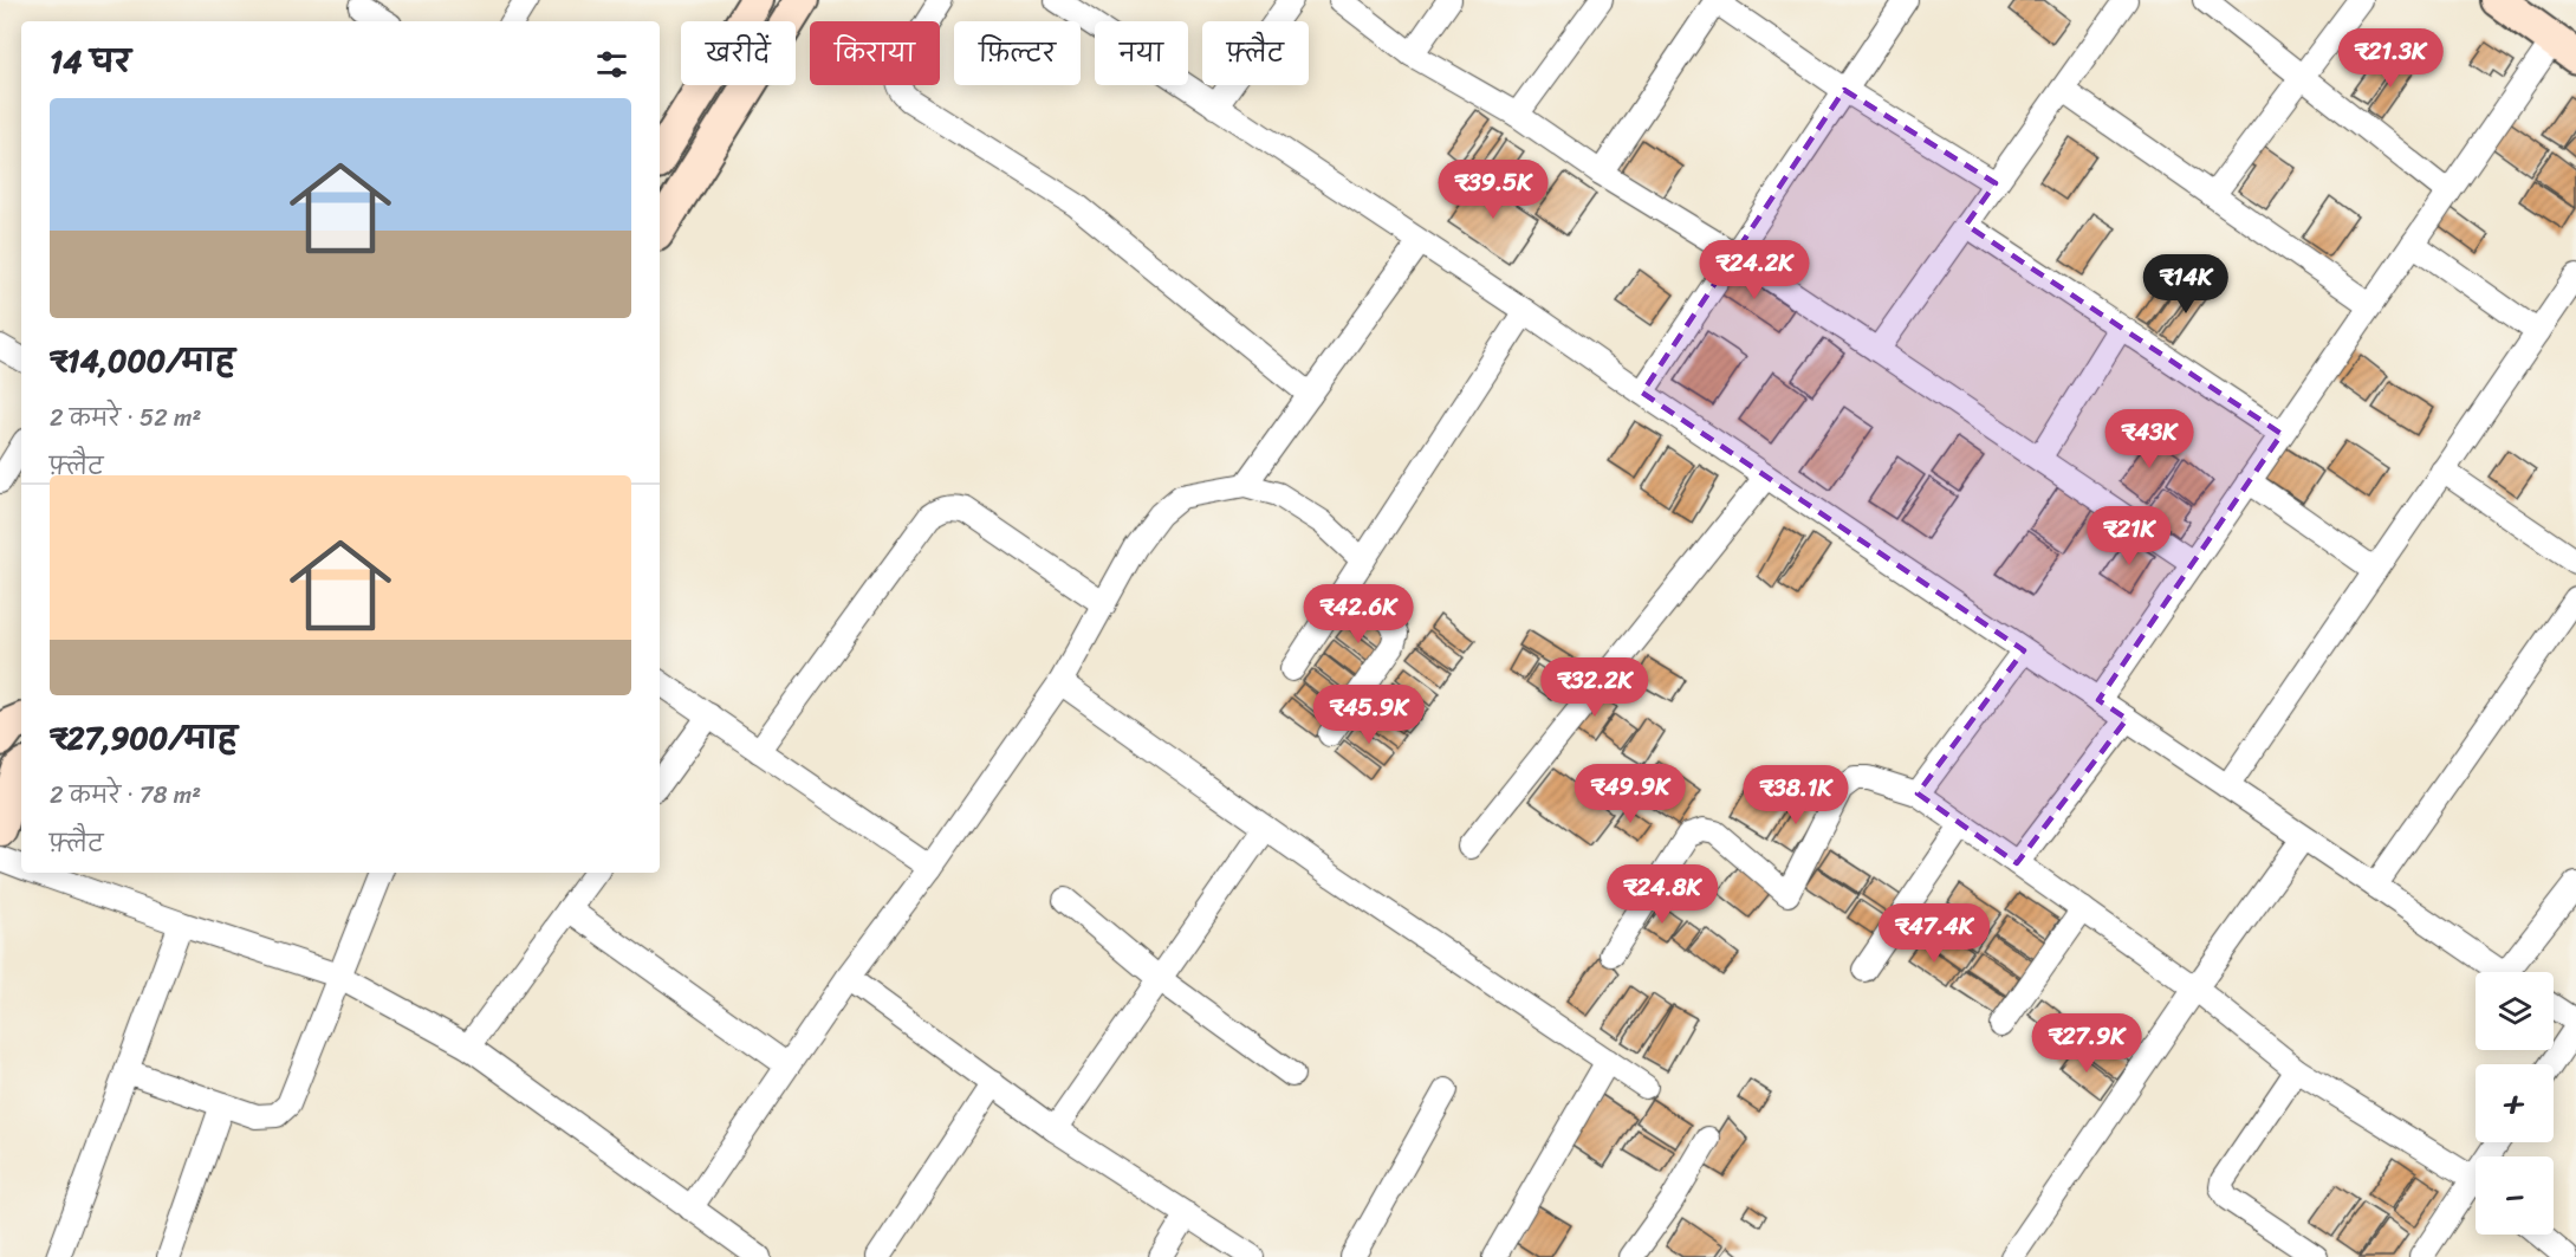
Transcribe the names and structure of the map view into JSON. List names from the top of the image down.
{
  "page": {
    "chip": [
      "खरीदें",
      "किराया",
      "फ़िल्टर",
      "नया",
      "फ़्लैट"
    ],
    "heading": "14 घर",
    "price": [
      "₹21.3K",
      "₹39.5K",
      "₹24.2K",
      "₹14K",
      "₹43K",
      "₹21K",
      "₹42.6K",
      "₹32.2K",
      "₹45.9K",
      "₹49.9K",
      "₹38.1K",
      "₹24.8K",
      "₹47.4K",
      "₹27.9K"
    ],
    "list": [
      {
        "name": "₹14,000/माह",
        "note": "2 कमरे · 52 m² · फ़्लैट"
      },
      {
        "name": "₹27,900/माह",
        "note": "2 कमरे · 78 m² · फ़्लैट"
      }
    ],
    "map_buttons": ["+", "−"]
  }
}
